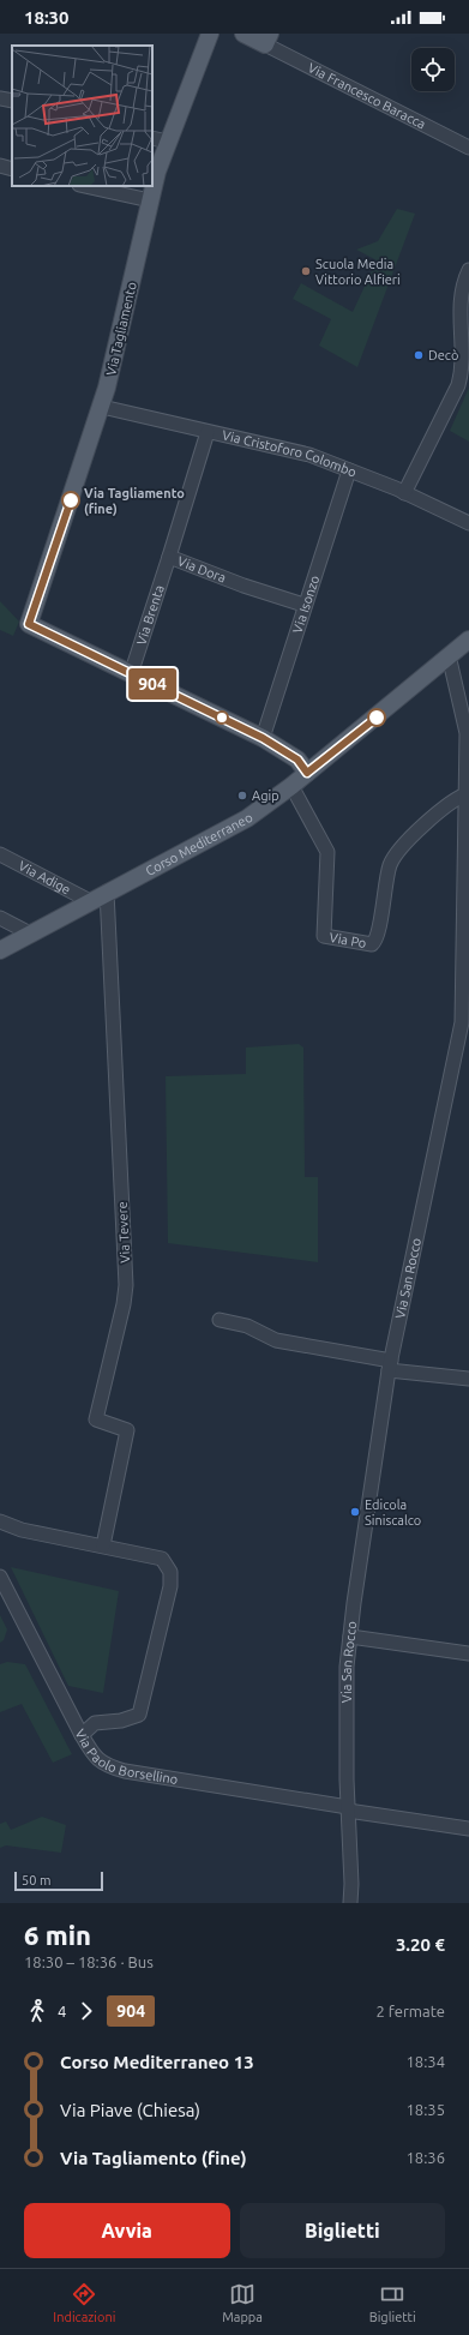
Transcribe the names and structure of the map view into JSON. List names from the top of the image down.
{
  "streets": {
    "main road": ["Via Tagliamento", "Corso Mediterraneo"],
    "street": [
      "Via Francesco Baracca",
      "Via Cristoforo Colombo",
      "Via Dora",
      "Via Isonzo",
      "Via Brenta",
      "Via Adige",
      "Via Po",
      "Via Tevere",
      "Via San Rocco",
      "Via Paolo Borsellino"
    ]
  },
  "crossings": [
    ["Via Tagliamento", "Via Cristoforo Colombo"],
    ["Via Tagliamento", "Via Brenta"],
    ["Via Cristoforo Colombo", "Via Dora"],
    ["Via Cristoforo Colombo", "Via Isonzo"],
    ["Via Dora", "Via Isonzo"],
    ["Via Dora", "Via Brenta"],
    ["Corso Mediterraneo", "Via Adige"],
    ["Corso Mediterraneo", "Via Po"],
    ["Corso Mediterraneo", "Via Tevere"],
    ["Corso Mediterraneo", "Via San Rocco"],
    ["Via Po", "Via San Rocco"],
    ["Via San Rocco", "Via Paolo Borsellino"]
  ],
  "places": [
    "Scuola Media Vittorio Alfieri",
    "Decò",
    "Via Tagliamento (fine)",
    "Agip",
    "Edicola Siniscalco"
  ],
  "lines": ["bus line 904"],
  "scale_bar": "50 m",
  "page": {
    "status": "18:30",
    "on_map": "904",
    "scale": "50 m",
    "heading": ["6 min", "18:30 – 18:36 · Bus", "3.20 €"],
    "legs": ["4", "904", "2 fermate"],
    "list": [
      {
        "name": "Corso Mediterraneo 13",
        "value": "18:34"
      },
      {
        "name": "Via Piave (Chiesa)",
        "value": "18:35"
      },
      {
        "name": "Via Tagliamento (fine)",
        "value": "18:36"
      }
    ],
    "buttons": ["Avvia", "Biglietti"],
    "tabs": ["Indicazioni", "Mappa", "Biglietti"]
  }
}
